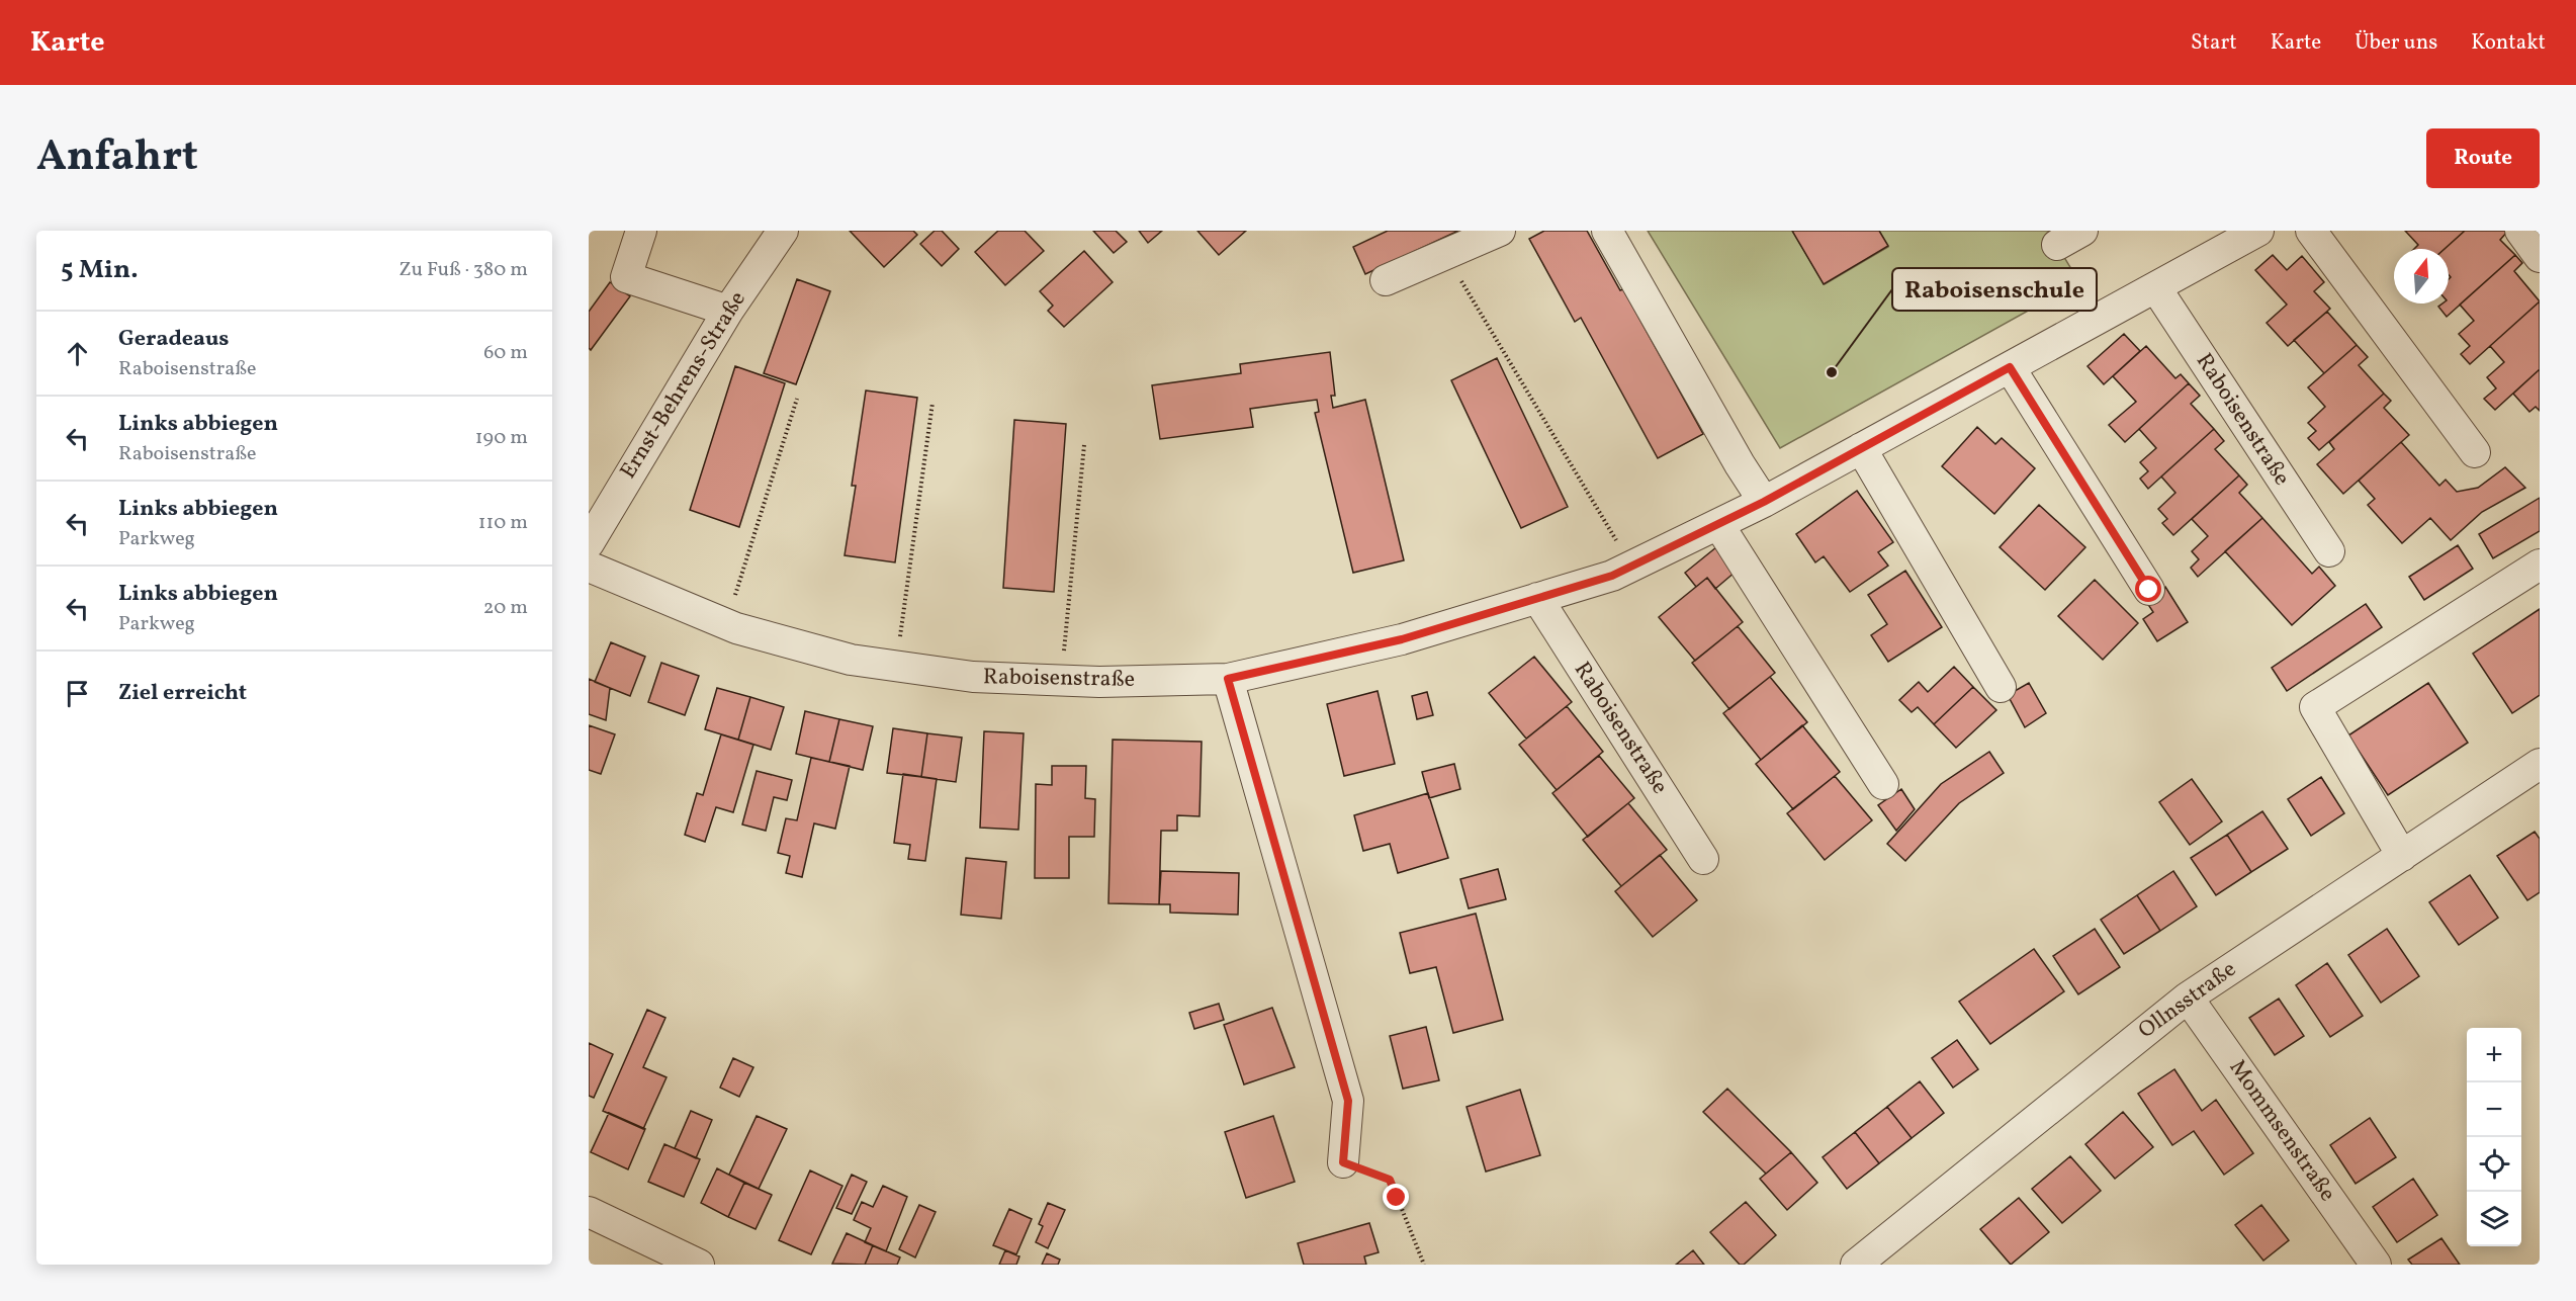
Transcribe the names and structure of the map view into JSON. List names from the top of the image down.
{
  "streets": {
    "street": [
      "Ernst-Behrens-Straße",
      "Raboisenstraße",
      "Ollnsstraße",
      "Mommsenstraße"
    ]
  },
  "crossings": [
    ["Ollnsstraße", "Mommsenstraße"]
  ],
  "places": ["Raboisenschule"],
  "north": "top",
  "page": {
    "header": "Karte",
    "nav": [
      "Start",
      "Karte",
      "Über uns",
      "Kontakt"
    ],
    "title": "Anfahrt",
    "buttons": "Route",
    "heading": ["5 Min.", "Zu Fuß · 380 m"],
    "list": [
      ["Geradeaus", "Raboisenstraße", "60 m"],
      ["Links abbiegen", "Raboisenstraße", "190 m"],
      ["Links abbiegen", "Parkweg", "110 m"],
      ["Links abbiegen", "Parkweg", "20 m"],
      "Ziel erreicht"
    ],
    "map_buttons": ["+", "−"]
  }
}
